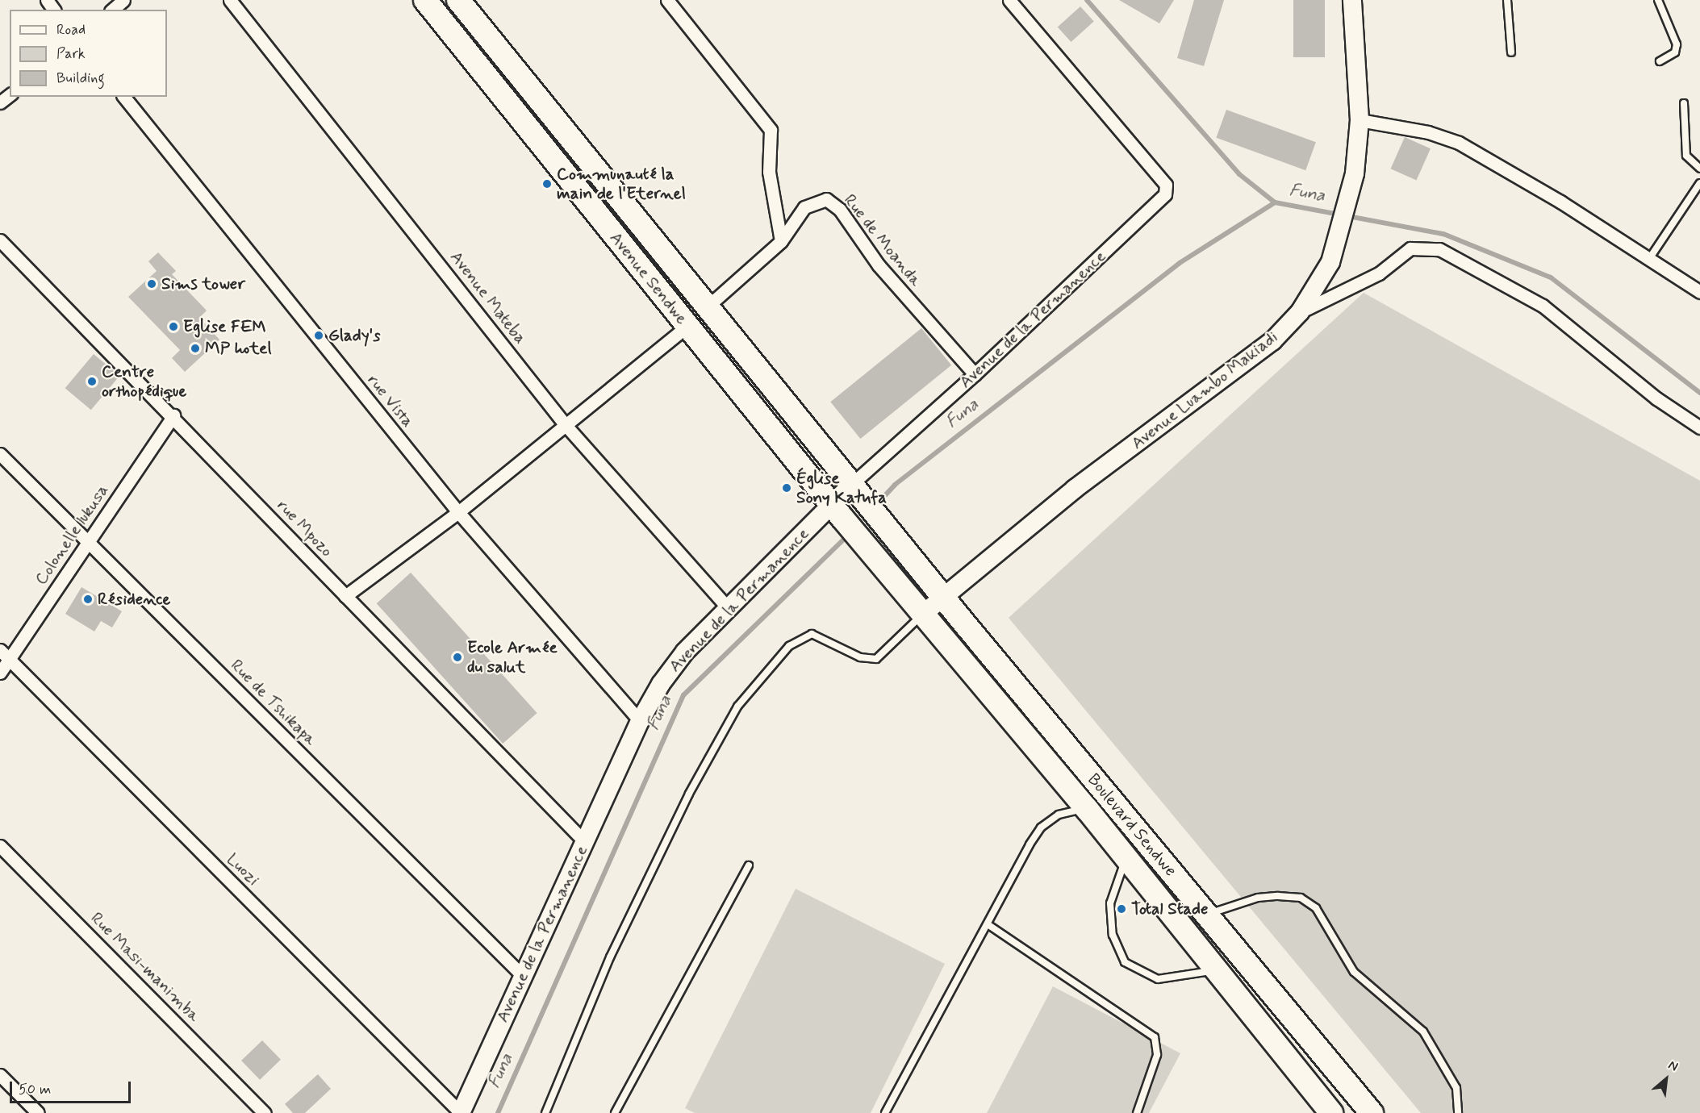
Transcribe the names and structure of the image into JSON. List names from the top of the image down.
{
  "streets": {
    "highway": ["Avenue Sendwe", "Boulevard Sendwe"],
    "main road": ["Avenue de la Permanence", "Avenue Luambo Makiadi"],
    "street": [
      "Rue de Moanda",
      "Avenue Mateba",
      "rue Vista",
      "rue Mpozo",
      "Colonelle lukusa",
      "Rue de Tshikapa",
      "Luozi",
      "Rue Masi-manimba"
    ]
  },
  "crossings": [
    ["Rue de Moanda", "Avenue Sendwe"],
    ["Rue de Moanda", "Avenue de la Permanence"],
    ["Avenue Sendwe", "Avenue de la Permanence"],
    ["Avenue Sendwe", "Boulevard Sendwe"],
    ["Avenue Mateba", "Avenue de la Permanence"],
    ["Avenue de la Permanence", "rue Vista"],
    ["Avenue de la Permanence", "rue Mpozo"],
    ["Avenue de la Permanence", "Rue de Tshikapa"],
    ["Avenue de la Permanence", "Luozi"],
    ["Avenue Luambo Makiadi", "Boulevard Sendwe"],
    ["rue Mpozo", "Colonelle lukusa"],
    ["Colonelle lukusa", "Rue de Tshikapa"],
    ["Colonelle lukusa", "Luozi"]
  ],
  "water": ["Funa"],
  "places": [
    "Communauté la main de l'Eternel",
    "Sims tower",
    "Eglise FEM",
    "Glady's",
    "MP hotel",
    "Centre orthopédique",
    "Église Sony Katufa",
    "Résidence",
    "Ecole Armée du salut",
    "Total Stade"
  ],
  "legend": ["Road", "Park", "Building"],
  "scale_bar": "50 m",
  "north": "top right"
}
